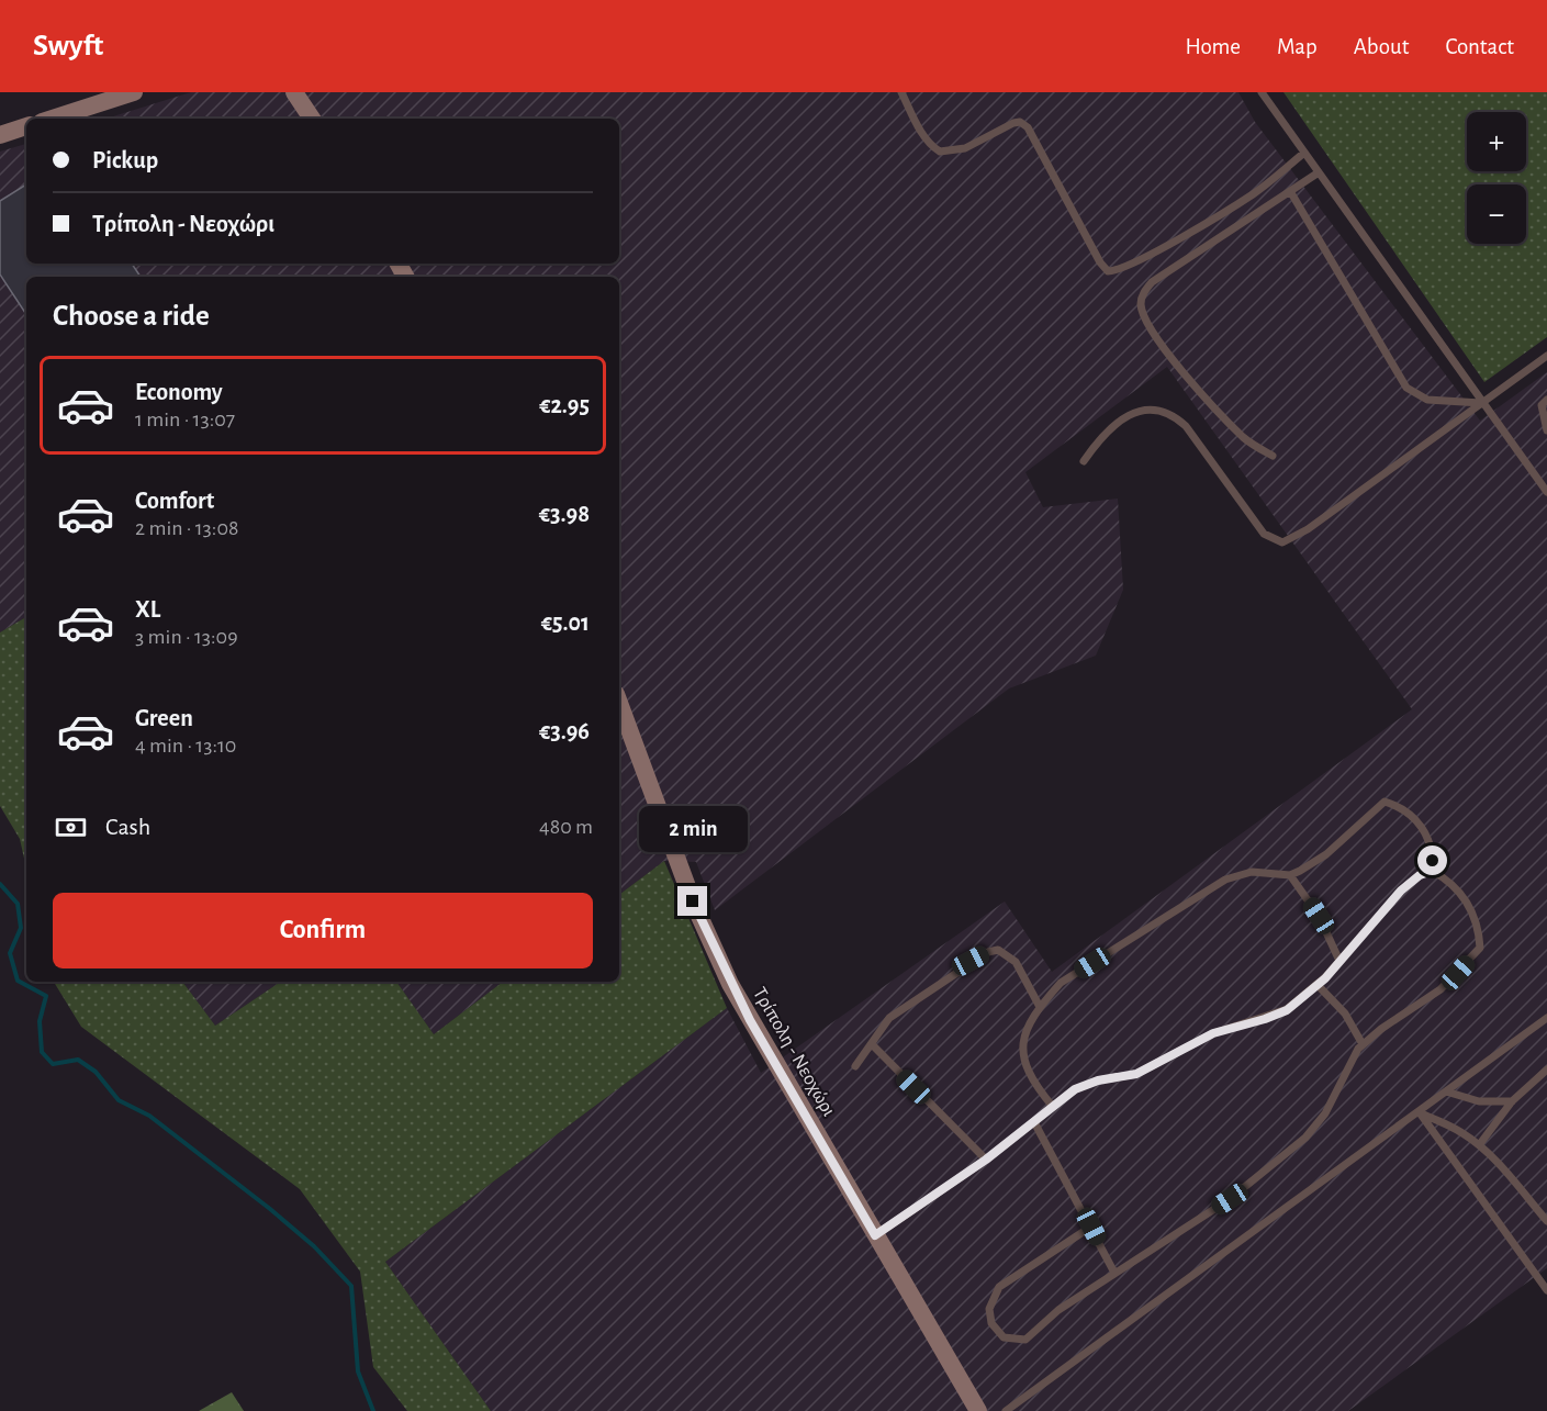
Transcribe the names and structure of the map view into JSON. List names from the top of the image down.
{
  "streets": {
    "main road": ["Τρίπολη - Νεοχώρι"]
  },
  "page": {
    "header": "Swyft",
    "nav": [
      "Home",
      "Map",
      "About",
      "Contact"
    ],
    "map_buttons": ["+", "−"],
    "banner": ["Pickup", "Τρίπολη - Νεοχώρι"],
    "heading": "Choose a ride",
    "list": [
      {
        "name": "Economy",
        "note": "1 min · 13:07",
        "value": "€2.95"
      },
      {
        "name": "Comfort",
        "note": "2 min · 13:08",
        "value": "€3.98"
      },
      {
        "name": "XL",
        "note": "3 min · 13:09",
        "value": "€5.01"
      },
      {
        "name": "Green",
        "note": "4 min · 13:10",
        "value": "€3.96"
      }
    ],
    "pay": ["Cash", "480 m"],
    "bubble": "2 min",
    "buttons": "Confirm"
  }
}
